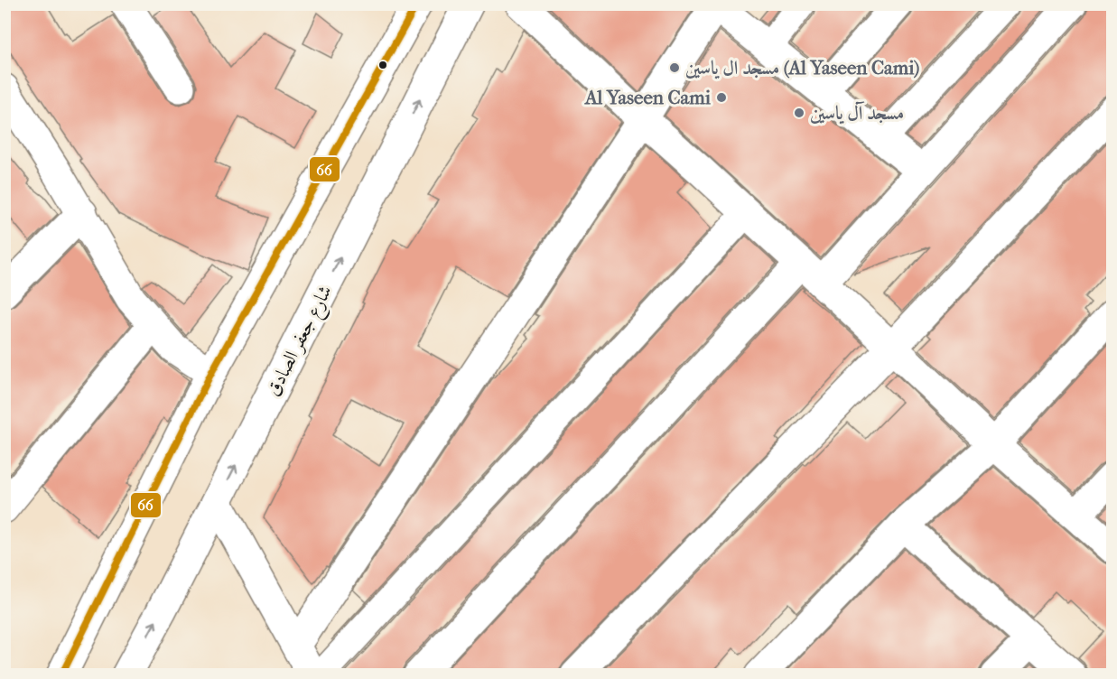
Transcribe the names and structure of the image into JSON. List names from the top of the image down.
{
  "streets": {
    "street": ["شارع جعفر الصادق"]
  },
  "places": ["مسجد ال ياسين (Al Yaseen Cami)", "Al Yaseen Cami", "مسجد آل ياسين"],
  "lines": ["transit line 66"]
}
